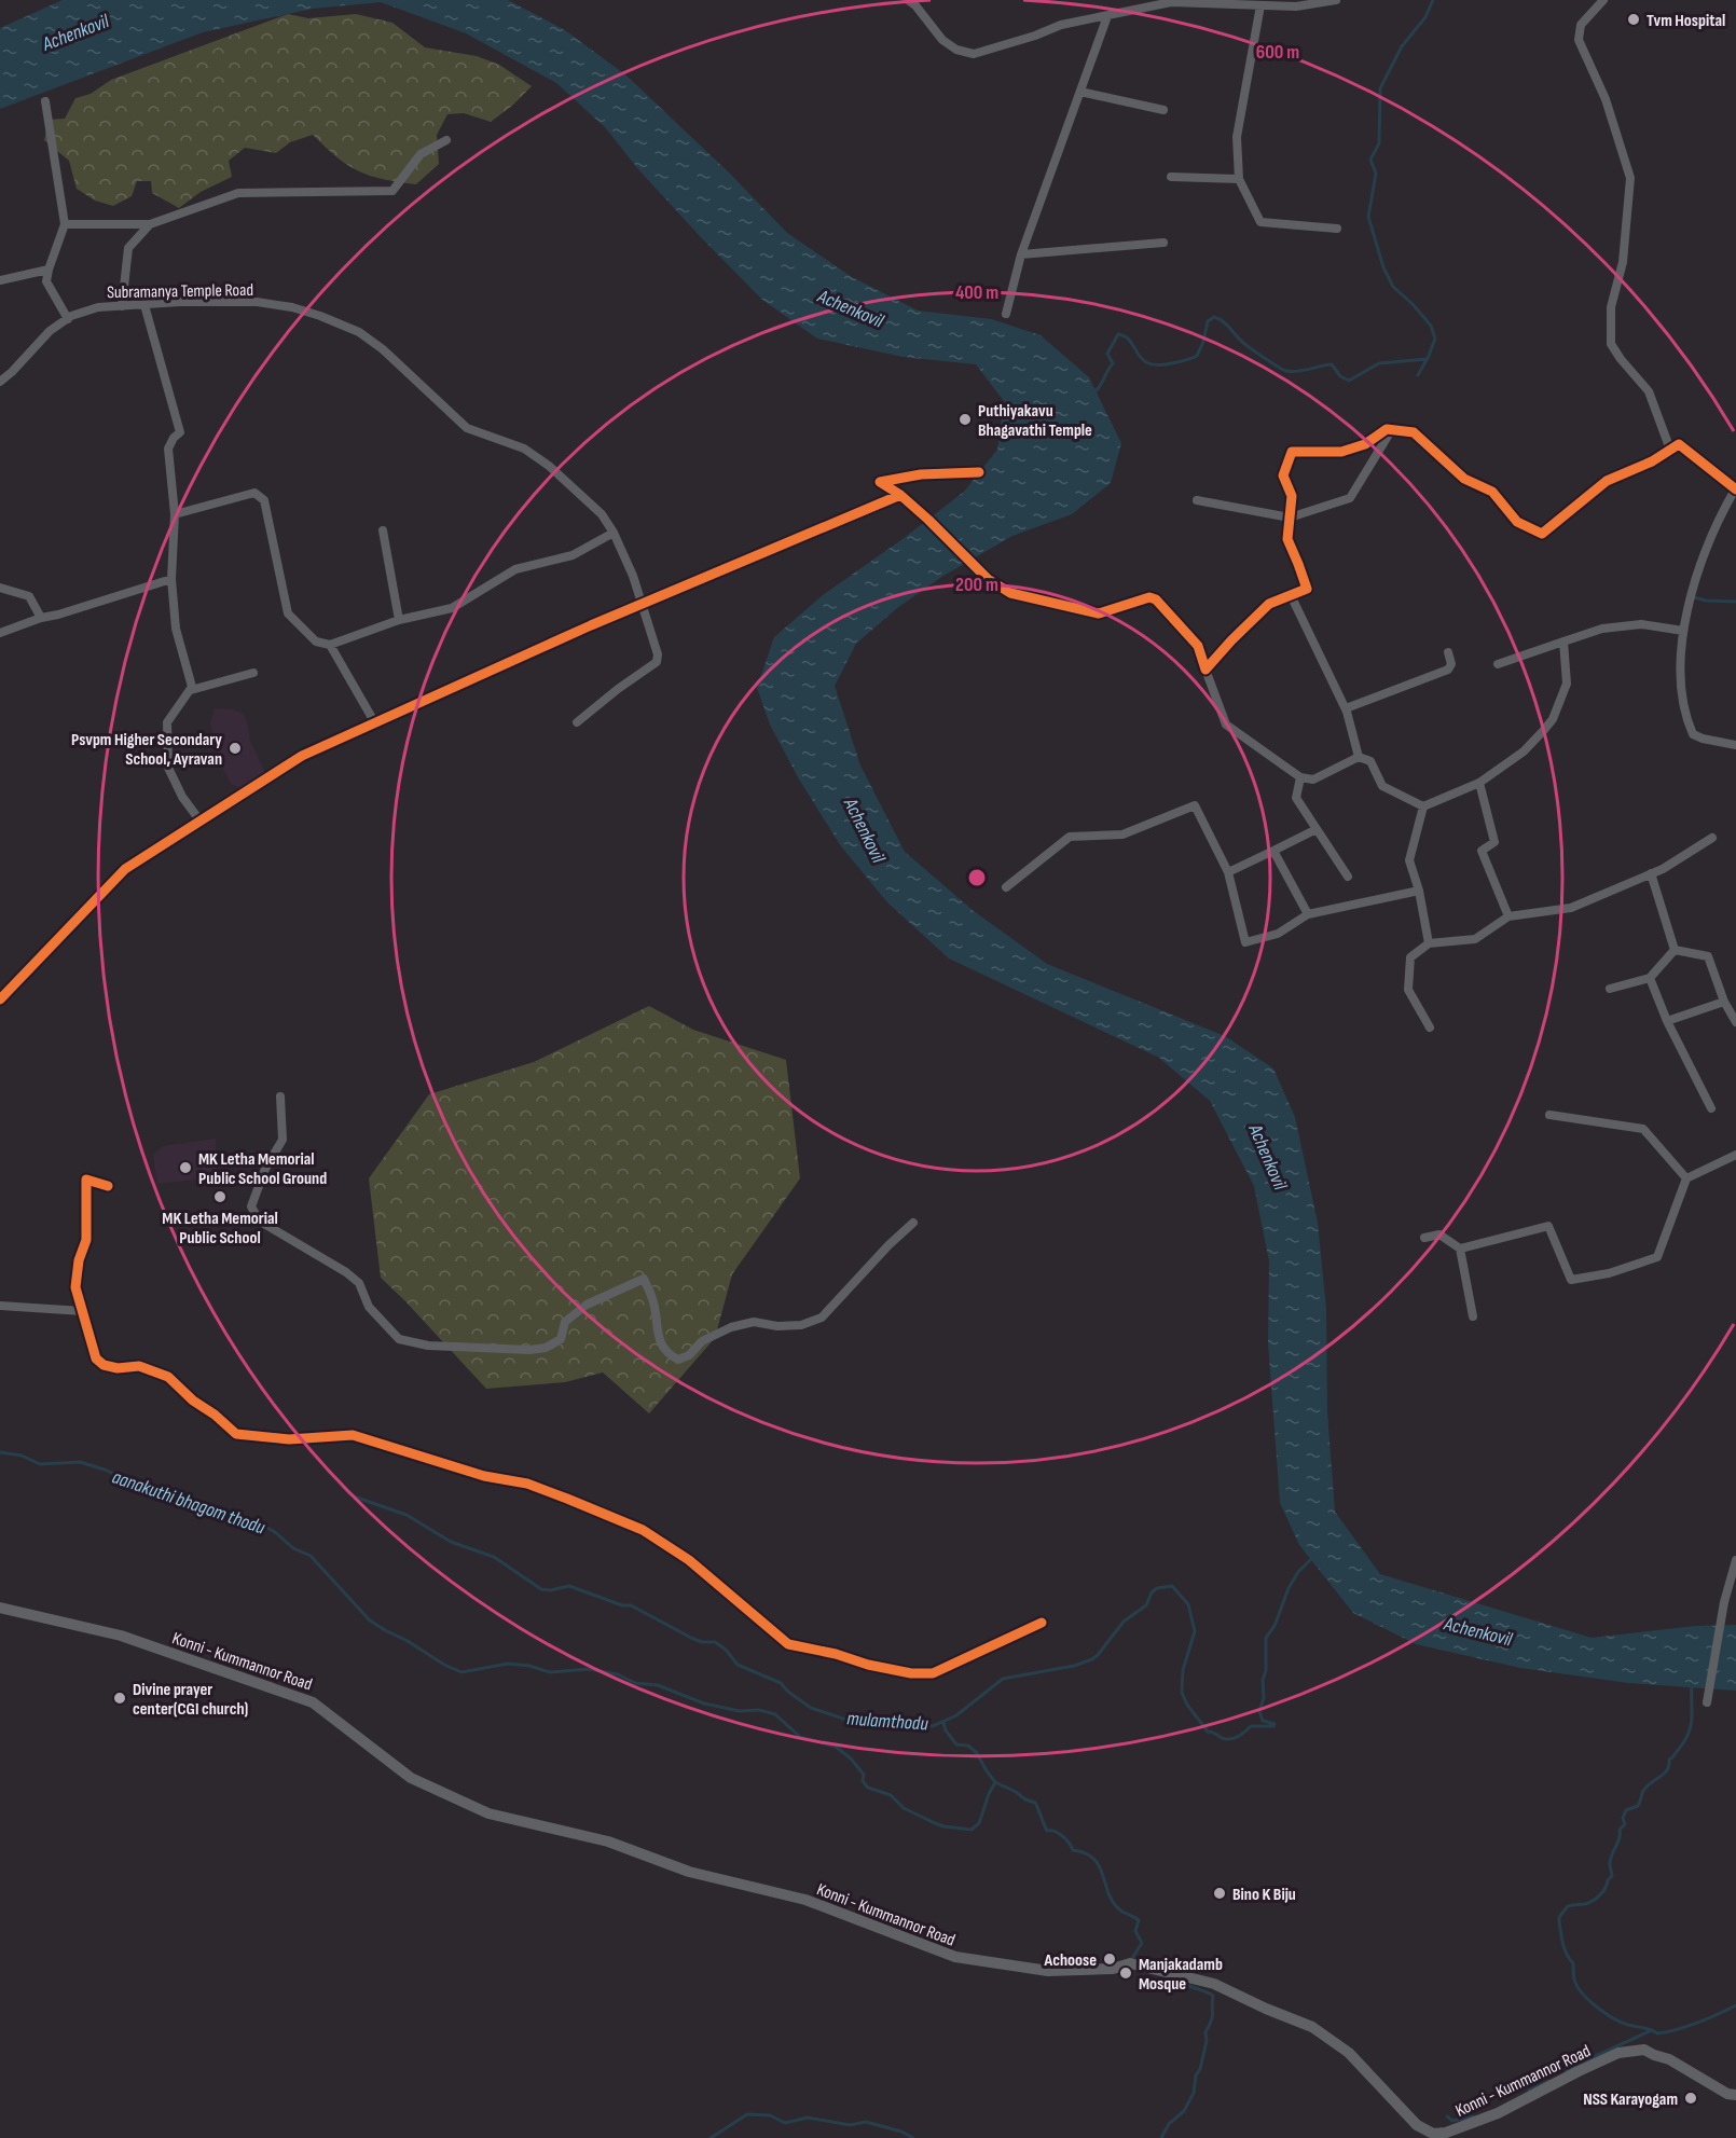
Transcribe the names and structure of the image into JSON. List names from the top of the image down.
{
  "streets": {
    "main road": ["Konni - Kummannor Road"],
    "street": ["Subramanya Temple Road"]
  },
  "water": ["Achenkovil", "aanakuthi bhagom thodu", "mulamthodu"],
  "places": [
    "Tvm Hospital",
    "Puthiyakavu Bhagavathi Temple",
    "Psvpm Higher Secondary School, Ayravan",
    "MK Letha Memorial Public School Ground",
    "MK Letha Memorial Public School",
    "Divine prayer center(CGI church)",
    "Bino K Biju",
    "Achoose",
    "Manjakadamb Mosque",
    "NSS Karayogam"
  ],
  "rings": ["600 m", "400 m", "200 m"]
}
